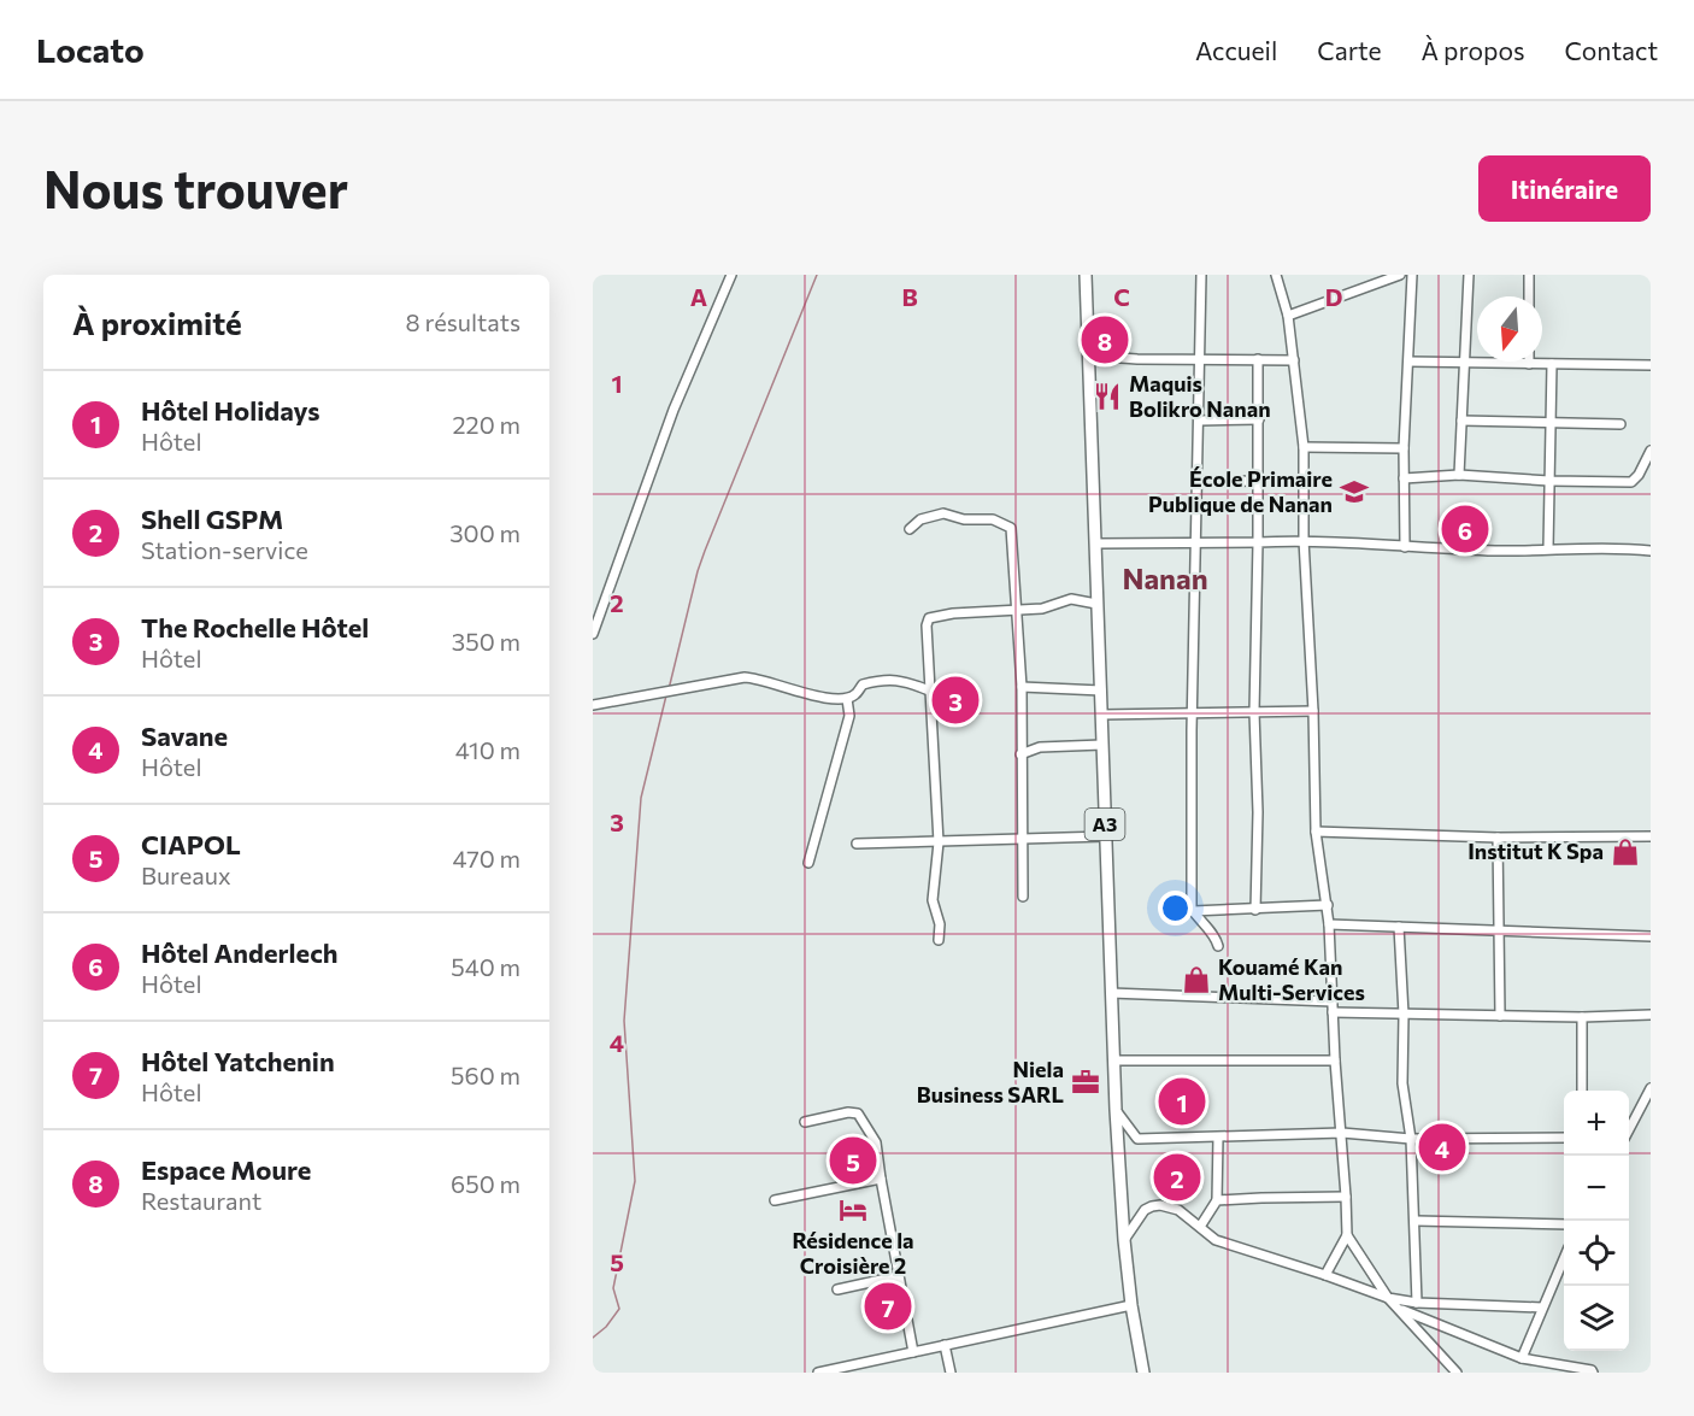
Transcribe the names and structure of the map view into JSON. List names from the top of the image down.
{
  "streets": {
    "highway": ["A3"]
  },
  "districts": ["Nanan"],
  "places": {
    "restaurant": ["Maquis Bolikro Nanan"],
    "school or university": ["École Primaire Publique de Nanan"],
    "shop": ["Institut K Spa", "Kouamé Kan Multi-Services"],
    "office": ["Niela Business SARL"],
    "hotel": ["Résidence la Croisière 2"]
  },
  "north": "bottom",
  "page": {
    "header": "Locato",
    "nav": [
      "Accueil",
      "Carte",
      "À propos",
      "Contact"
    ],
    "buttons": "Itinéraire",
    "title": "Nous trouver",
    "heading": ["À proximité", "8 résultats"],
    "pins": [
      "8",
      "6",
      "3",
      "1",
      "4",
      "5",
      "2",
      "7"
    ],
    "list": [
      {
        "mark": "1",
        "name": "Hôtel Holidays",
        "note": "Hôtel",
        "value": "220 m"
      },
      {
        "mark": "2",
        "name": "Shell GSPM",
        "note": "Station-service",
        "value": "300 m"
      },
      {
        "mark": "3",
        "name": "The Rochelle Hôtel",
        "note": "Hôtel",
        "value": "350 m"
      },
      {
        "mark": "4",
        "name": "Savane",
        "note": "Hôtel",
        "value": "410 m"
      },
      {
        "mark": "5",
        "name": "CIAPOL",
        "note": "Bureaux",
        "value": "470 m"
      },
      {
        "mark": "6",
        "name": "Hôtel Anderlech",
        "note": "Hôtel",
        "value": "540 m"
      },
      {
        "mark": "7",
        "name": "Hôtel Yatchenin",
        "note": "Hôtel",
        "value": "560 m"
      },
      {
        "mark": "8",
        "name": "Espace Moure",
        "note": "Restaurant",
        "value": "650 m"
      }
    ],
    "map_buttons": ["+", "−"]
  },
  "grid": {
    "columns": [
      "A",
      "B",
      "C",
      "D"
    ],
    "rows": [
      "1",
      "2",
      "3",
      "4",
      "5"
    ]
  }
}
